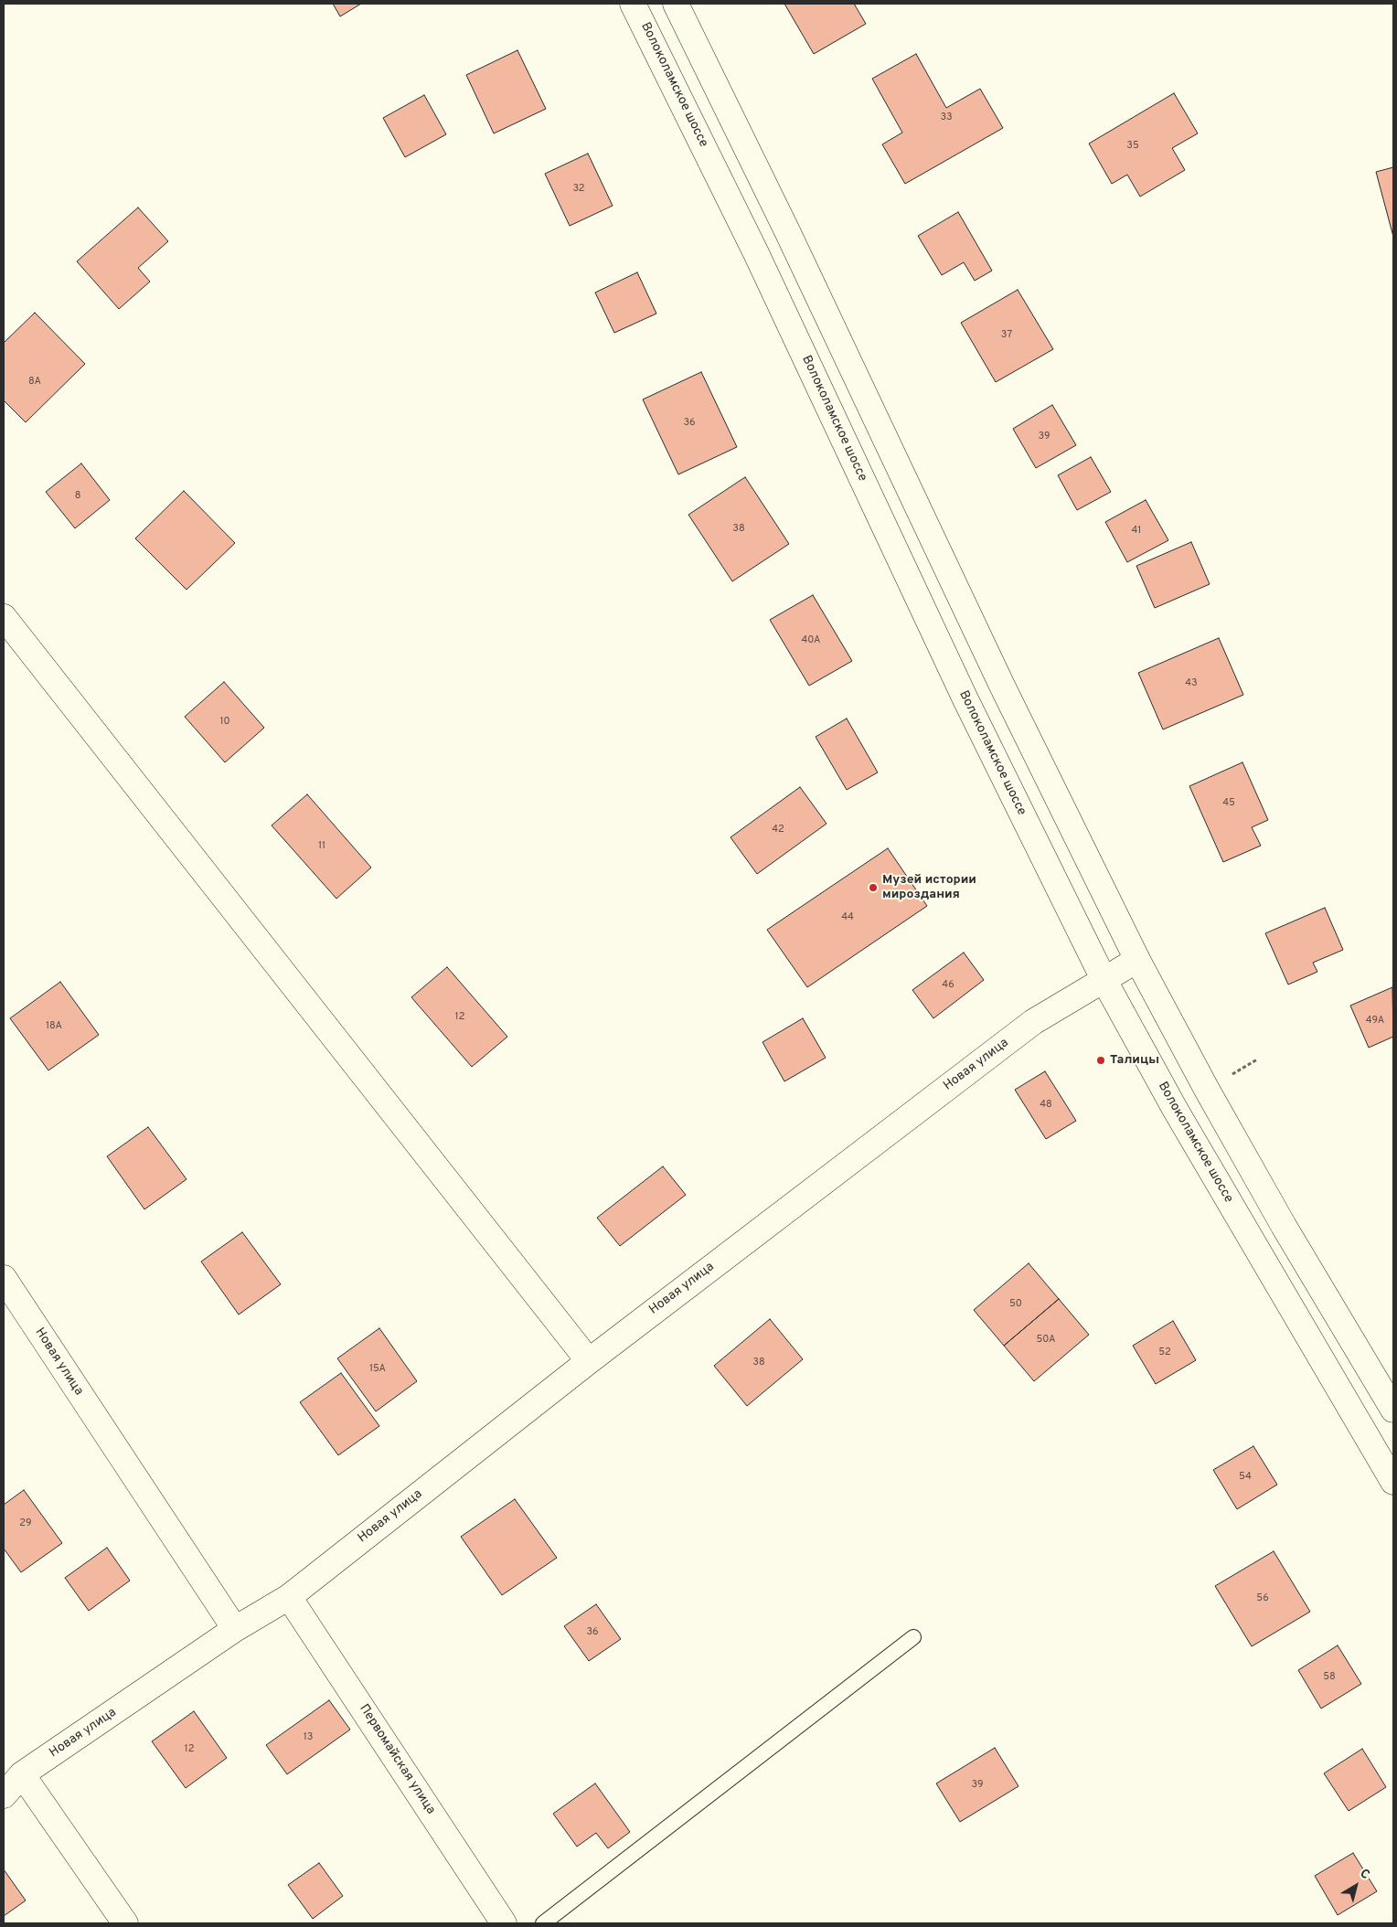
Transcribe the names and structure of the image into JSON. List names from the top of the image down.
{
  "streets": {
    "street": ["Волоколамское шоссе", "Новая улица", "Первомайская улица"]
  },
  "crossings": [
    ["Волоколамское шоссе", "Новая улица"],
    ["Новая улица", "Первомайская улица"]
  ],
  "places": ["Музей истории мироздания", "Талицы"],
  "house_numbers": [
    "33",
    "35",
    "32",
    "37",
    "8А",
    "36",
    "39",
    "8",
    "38",
    "41",
    "40А",
    "43",
    "10",
    "45",
    "42",
    "11",
    "44",
    "46",
    "12",
    "49А",
    "18А",
    "48",
    "50",
    "50А",
    "52",
    "38",
    "15А",
    "54",
    "29",
    "56",
    "36",
    "58",
    "13",
    "12",
    "39"
  ],
  "north": "top right"
}
